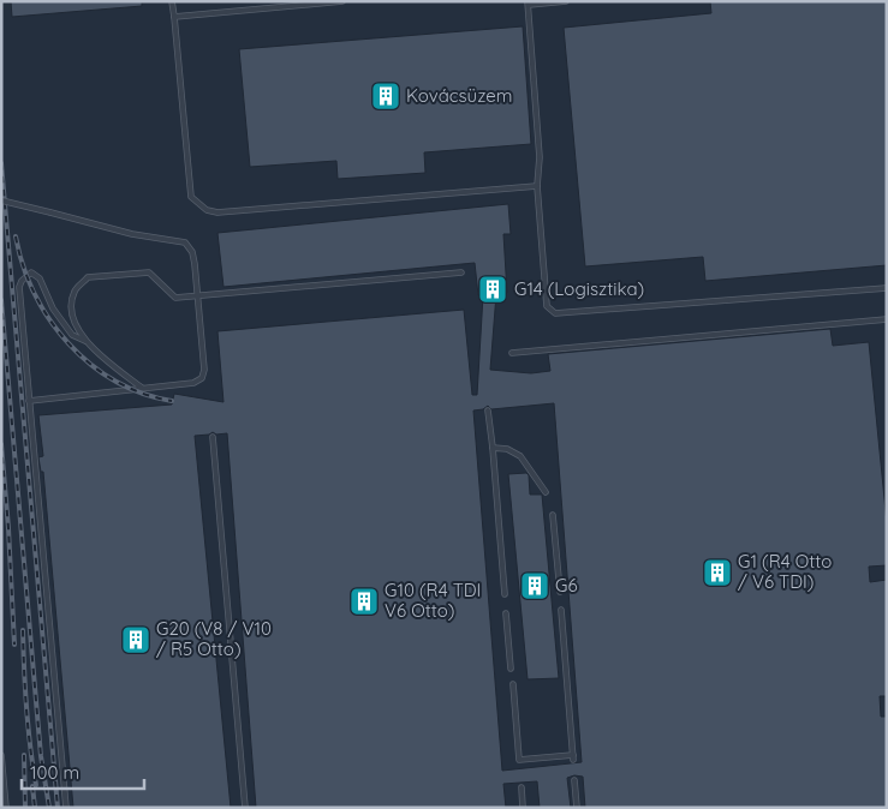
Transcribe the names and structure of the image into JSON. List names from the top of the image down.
{
  "places": {
    "building": [
      "Kovácsüzem",
      "G14 (Logisztika)",
      "G1 (R4 Otto / V6 TDI)",
      "G6",
      "G10 (R4 TDI V6 Otto)",
      "G20 (V8 / V10 / R5 Otto)"
    ]
  },
  "scale_bar": "100 m"
}
